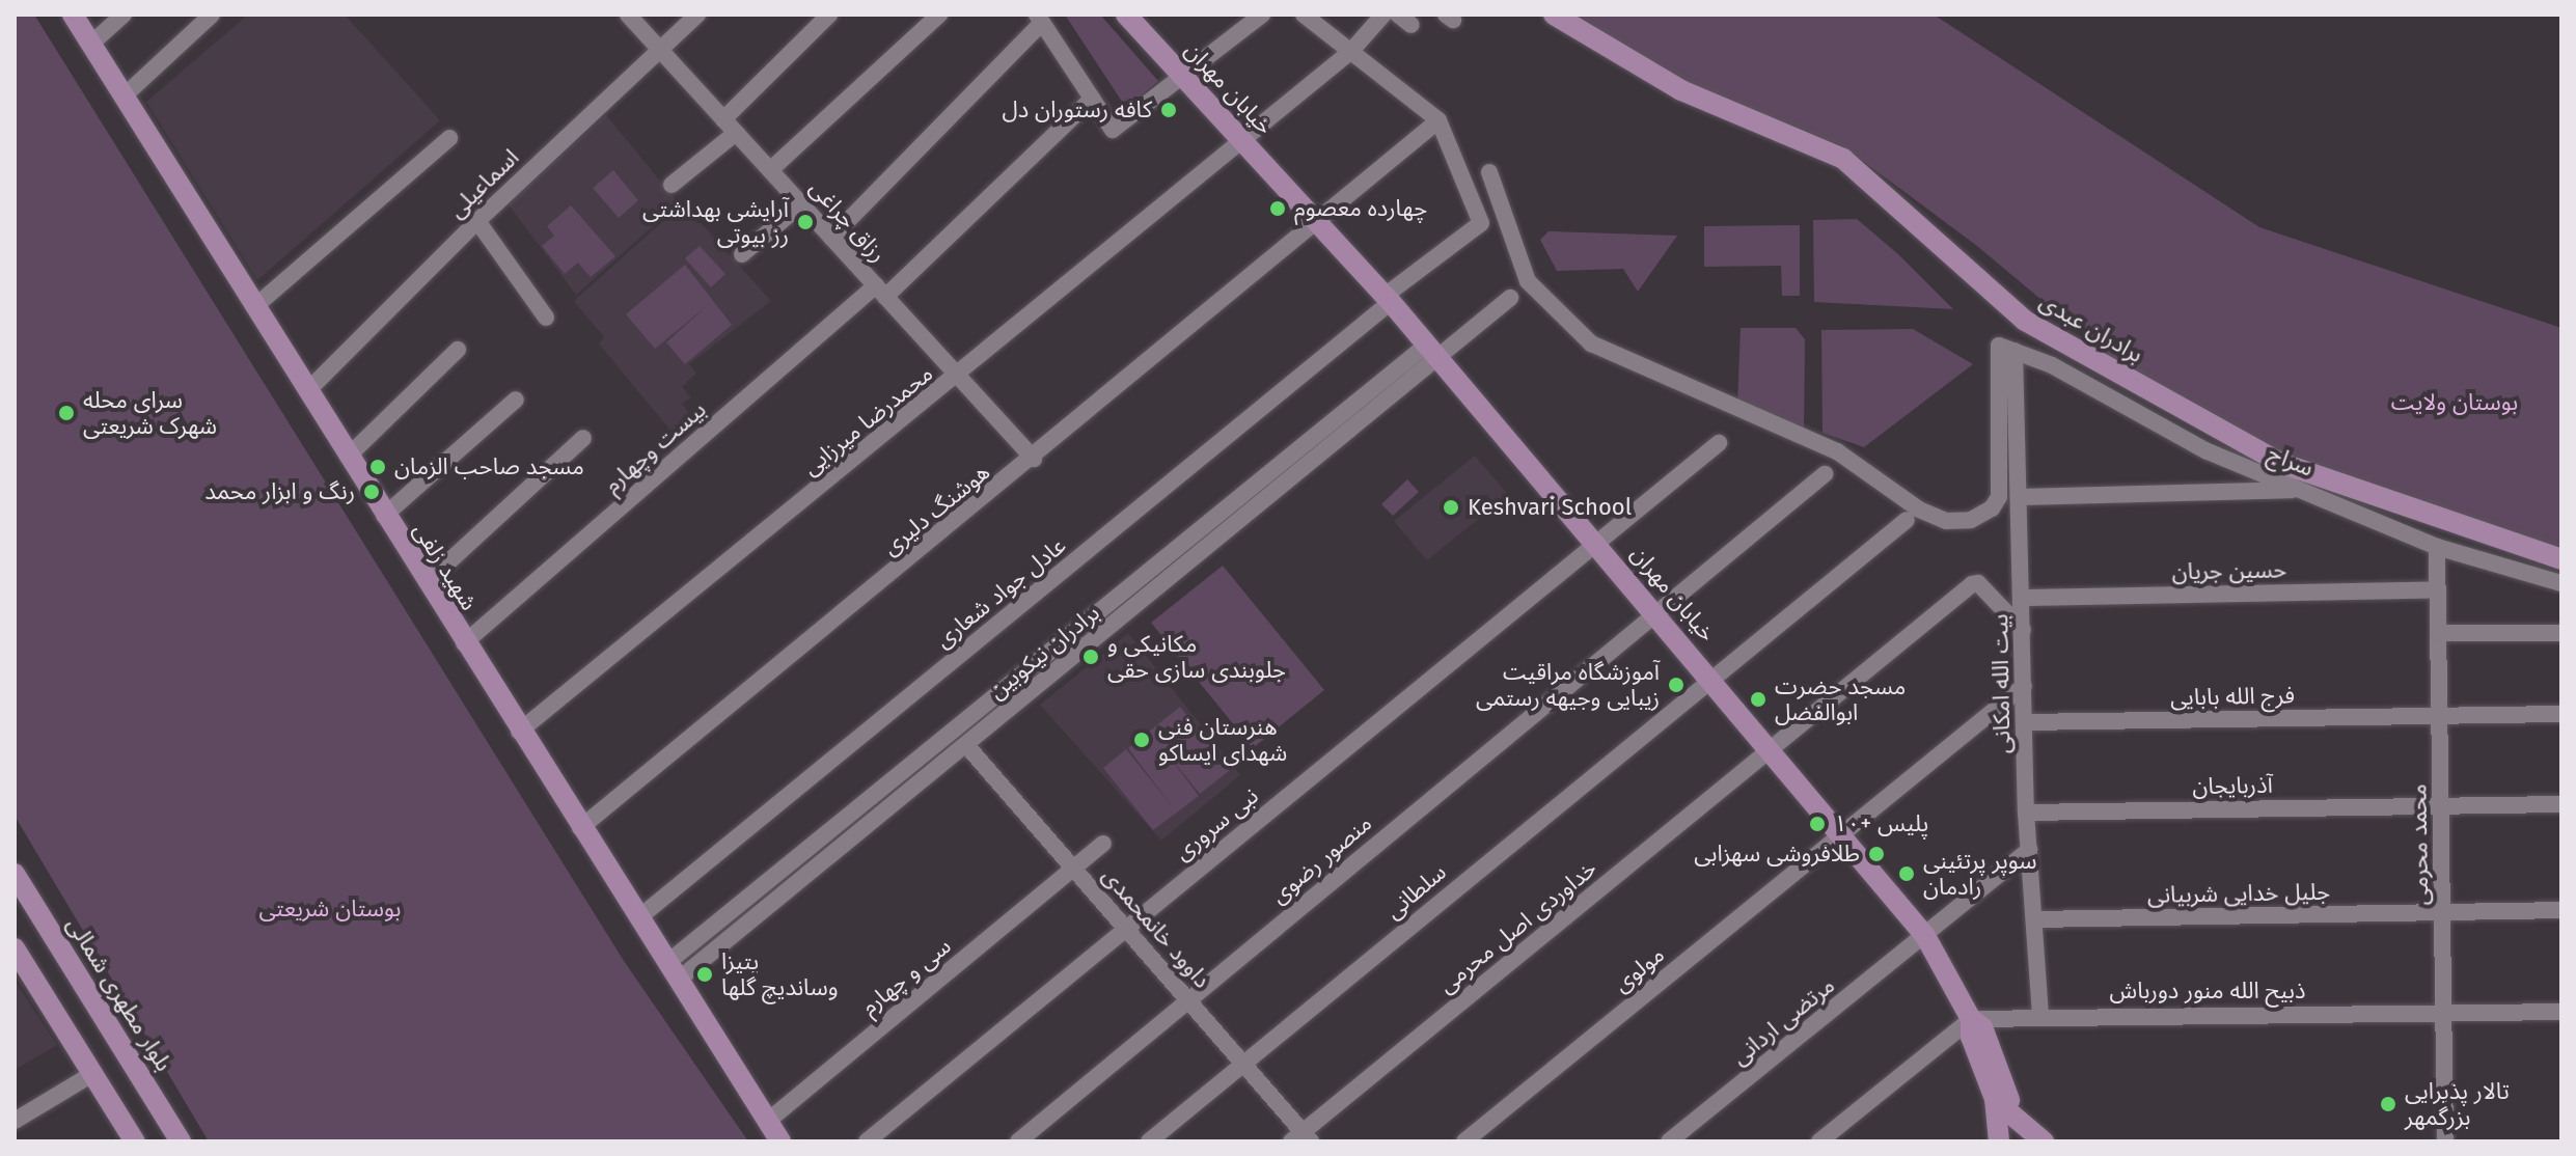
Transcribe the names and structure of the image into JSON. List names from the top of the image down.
{
  "streets": {
    "main road": [
      "خیابان مهران",
      "برادران عبدی",
      "شهید زلفی",
      "بلوار مطهری شمالی"
    ],
    "street": [
      "اسماعیلی",
      "رزاق چراغی",
      "محمدرضا میرزایی",
      "بیست وچهارم",
      "سراج",
      "هوشنگ دلیری",
      "حسین جریان",
      "عادل جواد شعاری",
      "برادران نیکوبین",
      "بیت الله امکانی",
      "فرج الله بابایی",
      "آذربایجان",
      "نبی سروری",
      "محمد محرمی",
      "منصور رضوی",
      "سلطانی",
      "جلیل خدایی شربیانی",
      "خداوردی اصل محرمی",
      "داوود خانمحمدی",
      "مولوی",
      "سی و چهارم",
      "ذبیح الله منور دورباش",
      "مرتضی اردانی"
    ]
  },
  "crossings": [
    ["خیابان مهران", "محمدرضا میرزایی"],
    ["خیابان مهران", "هوشنگ دلیری"],
    ["خیابان مهران", "عادل جواد شعاری"],
    ["خیابان مهران", "برادران نیکوبین"],
    ["خیابان مهران", "نبی سروری"],
    ["خیابان مهران", "منصور رضوی"],
    ["خیابان مهران", "سلطانی"],
    ["خیابان مهران", "خداوردی اصل محرمی"],
    ["خیابان مهران", "مولوی"],
    ["خیابان مهران", "ذبیح الله منور دورباش"],
    ["خیابان مهران", "مرتضی اردانی"],
    ["اسماعیلی", "رزاق چراغی"],
    ["اسماعیلی", "شهید زلفی"],
    ["رزاق چراغی", "محمدرضا میرزایی"],
    ["رزاق چراغی", "بیست وچهارم"],
    ["رزاق چراغی", "هوشنگ دلیری"],
    ["محمدرضا میرزایی", "شهید زلفی"],
    ["بیست وچهارم", "شهید زلفی"],
    ["سراج", "بیت الله امکانی"],
    ["سراج", "محمد محرمی"],
    ["هوشنگ دلیری", "شهید زلفی"],
    ["هوشنگ دلیری", "عادل جواد شعاری"],
    ["شهید زلفی", "عادل جواد شعاری"],
    ["شهید زلفی", "برادران نیکوبین"],
    ["شهید زلفی", "سی و چهارم"],
    ["حسین جریان", "بیت الله امکانی"],
    ["حسین جریان", "محمد محرمی"],
    ["برادران نیکوبین", "داوود خانمحمدی"],
    ["بیت الله امکانی", "فرج الله بابایی"],
    ["بیت الله امکانی", "آذربایجان"],
    ["بیت الله امکانی", "جلیل خدایی شربیانی"],
    ["بیت الله امکانی", "خداوردی اصل محرمی"],
    ["بیت الله امکانی", "مولوی"],
    ["بیت الله امکانی", "ذبیح الله منور دورباش"],
    ["بیت الله امکانی", "مرتضی اردانی"],
    ["فرج الله بابایی", "محمد محرمی"],
    ["آذربایجان", "محمد محرمی"],
    ["نبی سروری", "داوود خانمحمدی"],
    ["محمد محرمی", "جلیل خدایی شربیانی"],
    ["محمد محرمی", "ذبیح الله منور دورباش"],
    ["منصور رضوی", "داوود خانمحمدی"],
    ["سلطانی", "داوود خانمحمدی"],
    ["خداوردی اصل محرمی", "داوود خانمحمدی"],
    ["داوود خانمحمدی", "سی و چهارم"]
  ],
  "parks": ["بوستان ولایت", "بوستان شریعتی"],
  "places": [
    "کافه رستوران دل",
    "چهارده معصوم",
    "آرایشی بهداشتی رز بیوتی",
    "سرای محله شهرک شریعتی",
    "مسجد صاحب الزمان",
    "رنگ و ابزار محمد",
    "Keshvari School",
    "مکانیکی و جلوبندی سازی حقی",
    "آموزشگاه مراقیت زیبایی وجیهه رستمی",
    "مسجد حضرت ابوالفضل",
    "هنرستان فنی شهدای ایساکو",
    "پلیس +۱۰",
    "طلافروشی سهزابی",
    "سوپر پرتئینی رادمان",
    "پتیزا وساندیچ گلها",
    "تالار پذیرایی بزرگمهر"
  ]
}
